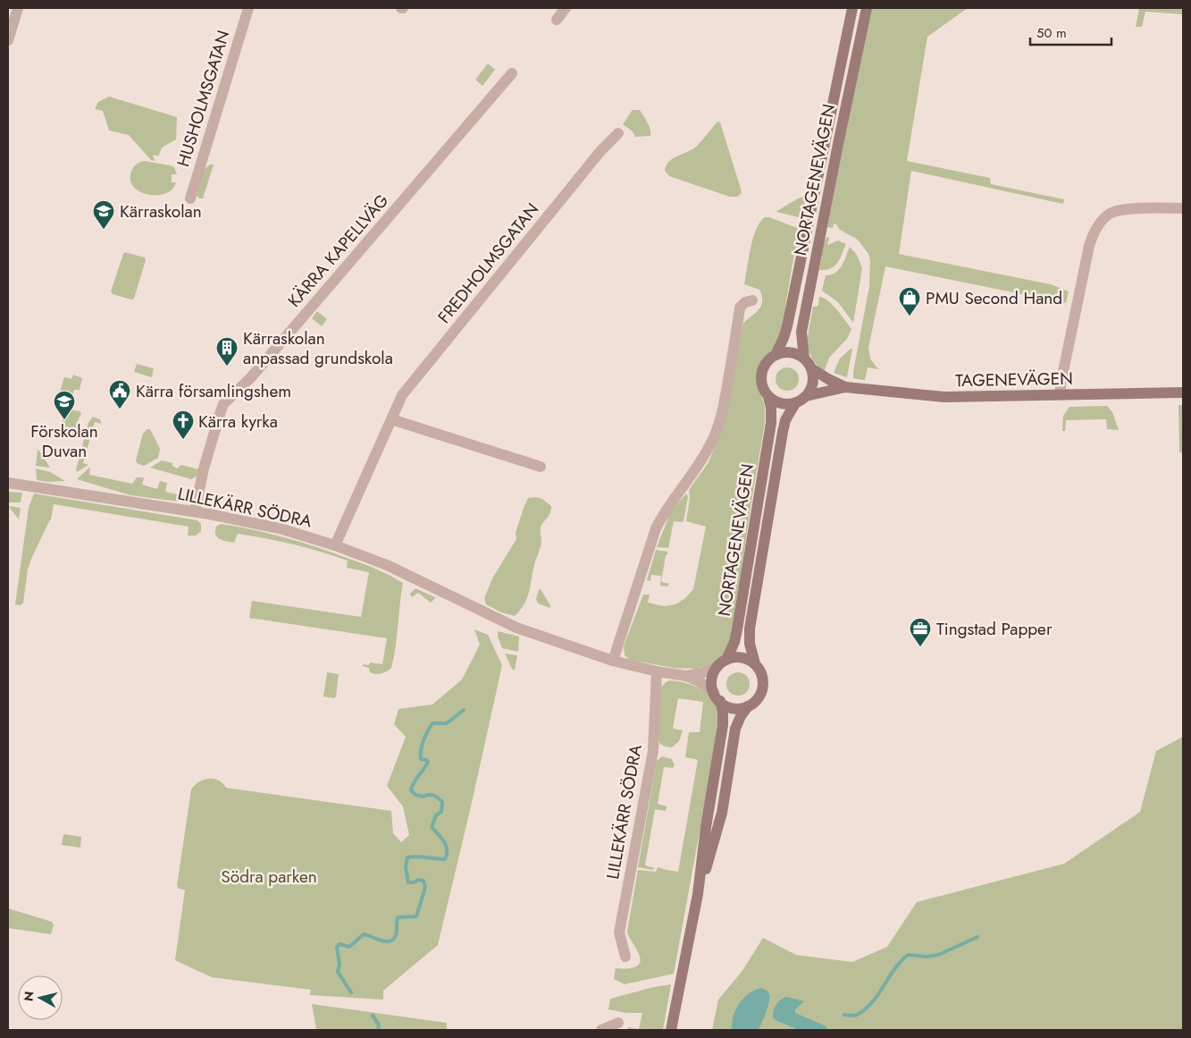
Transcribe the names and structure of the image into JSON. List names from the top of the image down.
{
  "streets": {
    "street": [
      "HUSHOLMSGATAN",
      "NORTAGENEVÄGEN",
      "KÄRRA KAPELLVÄG",
      "FREDHOLMSGATAN",
      "TAGENEVÄGEN",
      "LILLEKÄRR SÖDRA"
    ]
  },
  "crossings": [
    ["NORTAGENEVÄGEN", "TAGENEVÄGEN"],
    ["NORTAGENEVÄGEN", "LILLEKÄRR SÖDRA"],
    ["KÄRRA KAPELLVÄG", "LILLEKÄRR SÖDRA"],
    ["FREDHOLMSGATAN", "LILLEKÄRR SÖDRA"]
  ],
  "parks": ["Södra parken"],
  "places": {
    "school or university": ["Kärraskolan", "Förskolan Duvan"],
    "shop": ["PMU Second Hand"],
    "building": ["Kärraskolan anpassad grundskola"],
    "public building": ["Kärra församlingshem"],
    "church": ["Kärra kyrka"],
    "office": ["Tingstad Papper"]
  },
  "scale_bar": "50 m",
  "north": "left"
}
